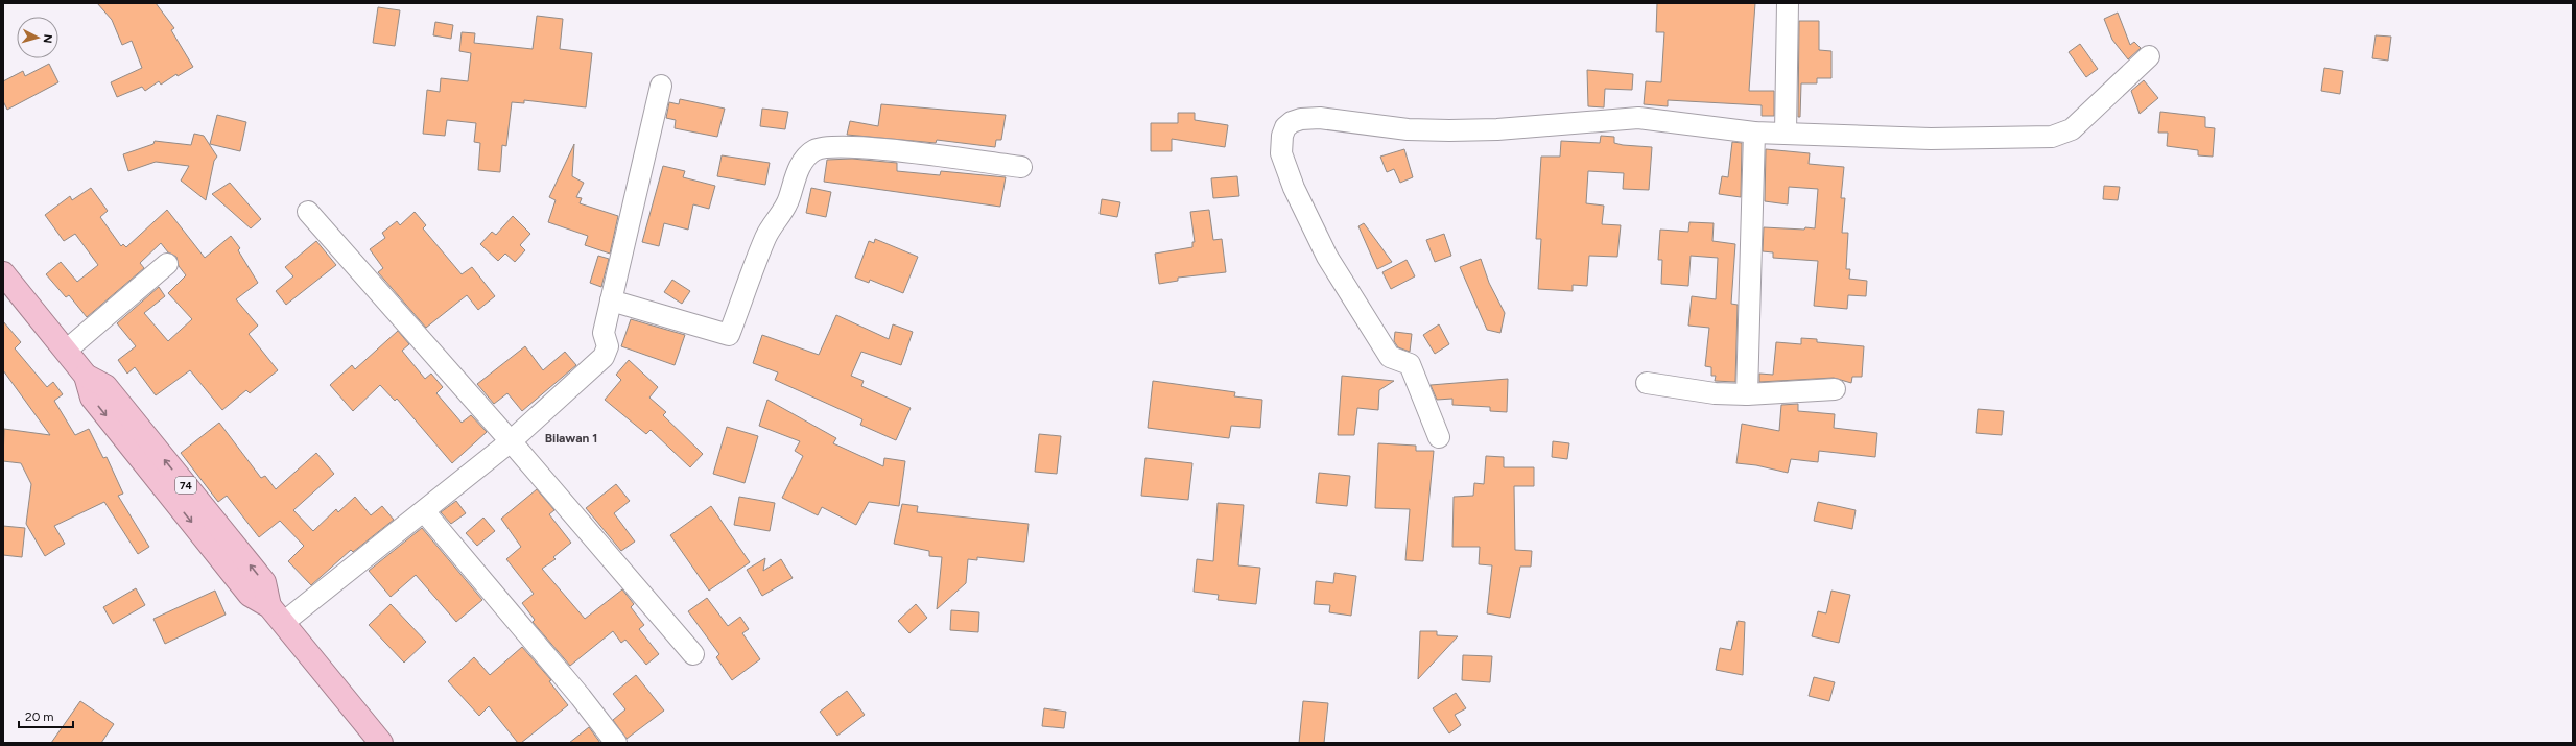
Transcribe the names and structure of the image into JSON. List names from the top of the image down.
{
  "streets": {
    "highway": ["74"]
  },
  "districts": ["Bilawan 1"],
  "scale_bar": "20 m",
  "north": "right"
}
